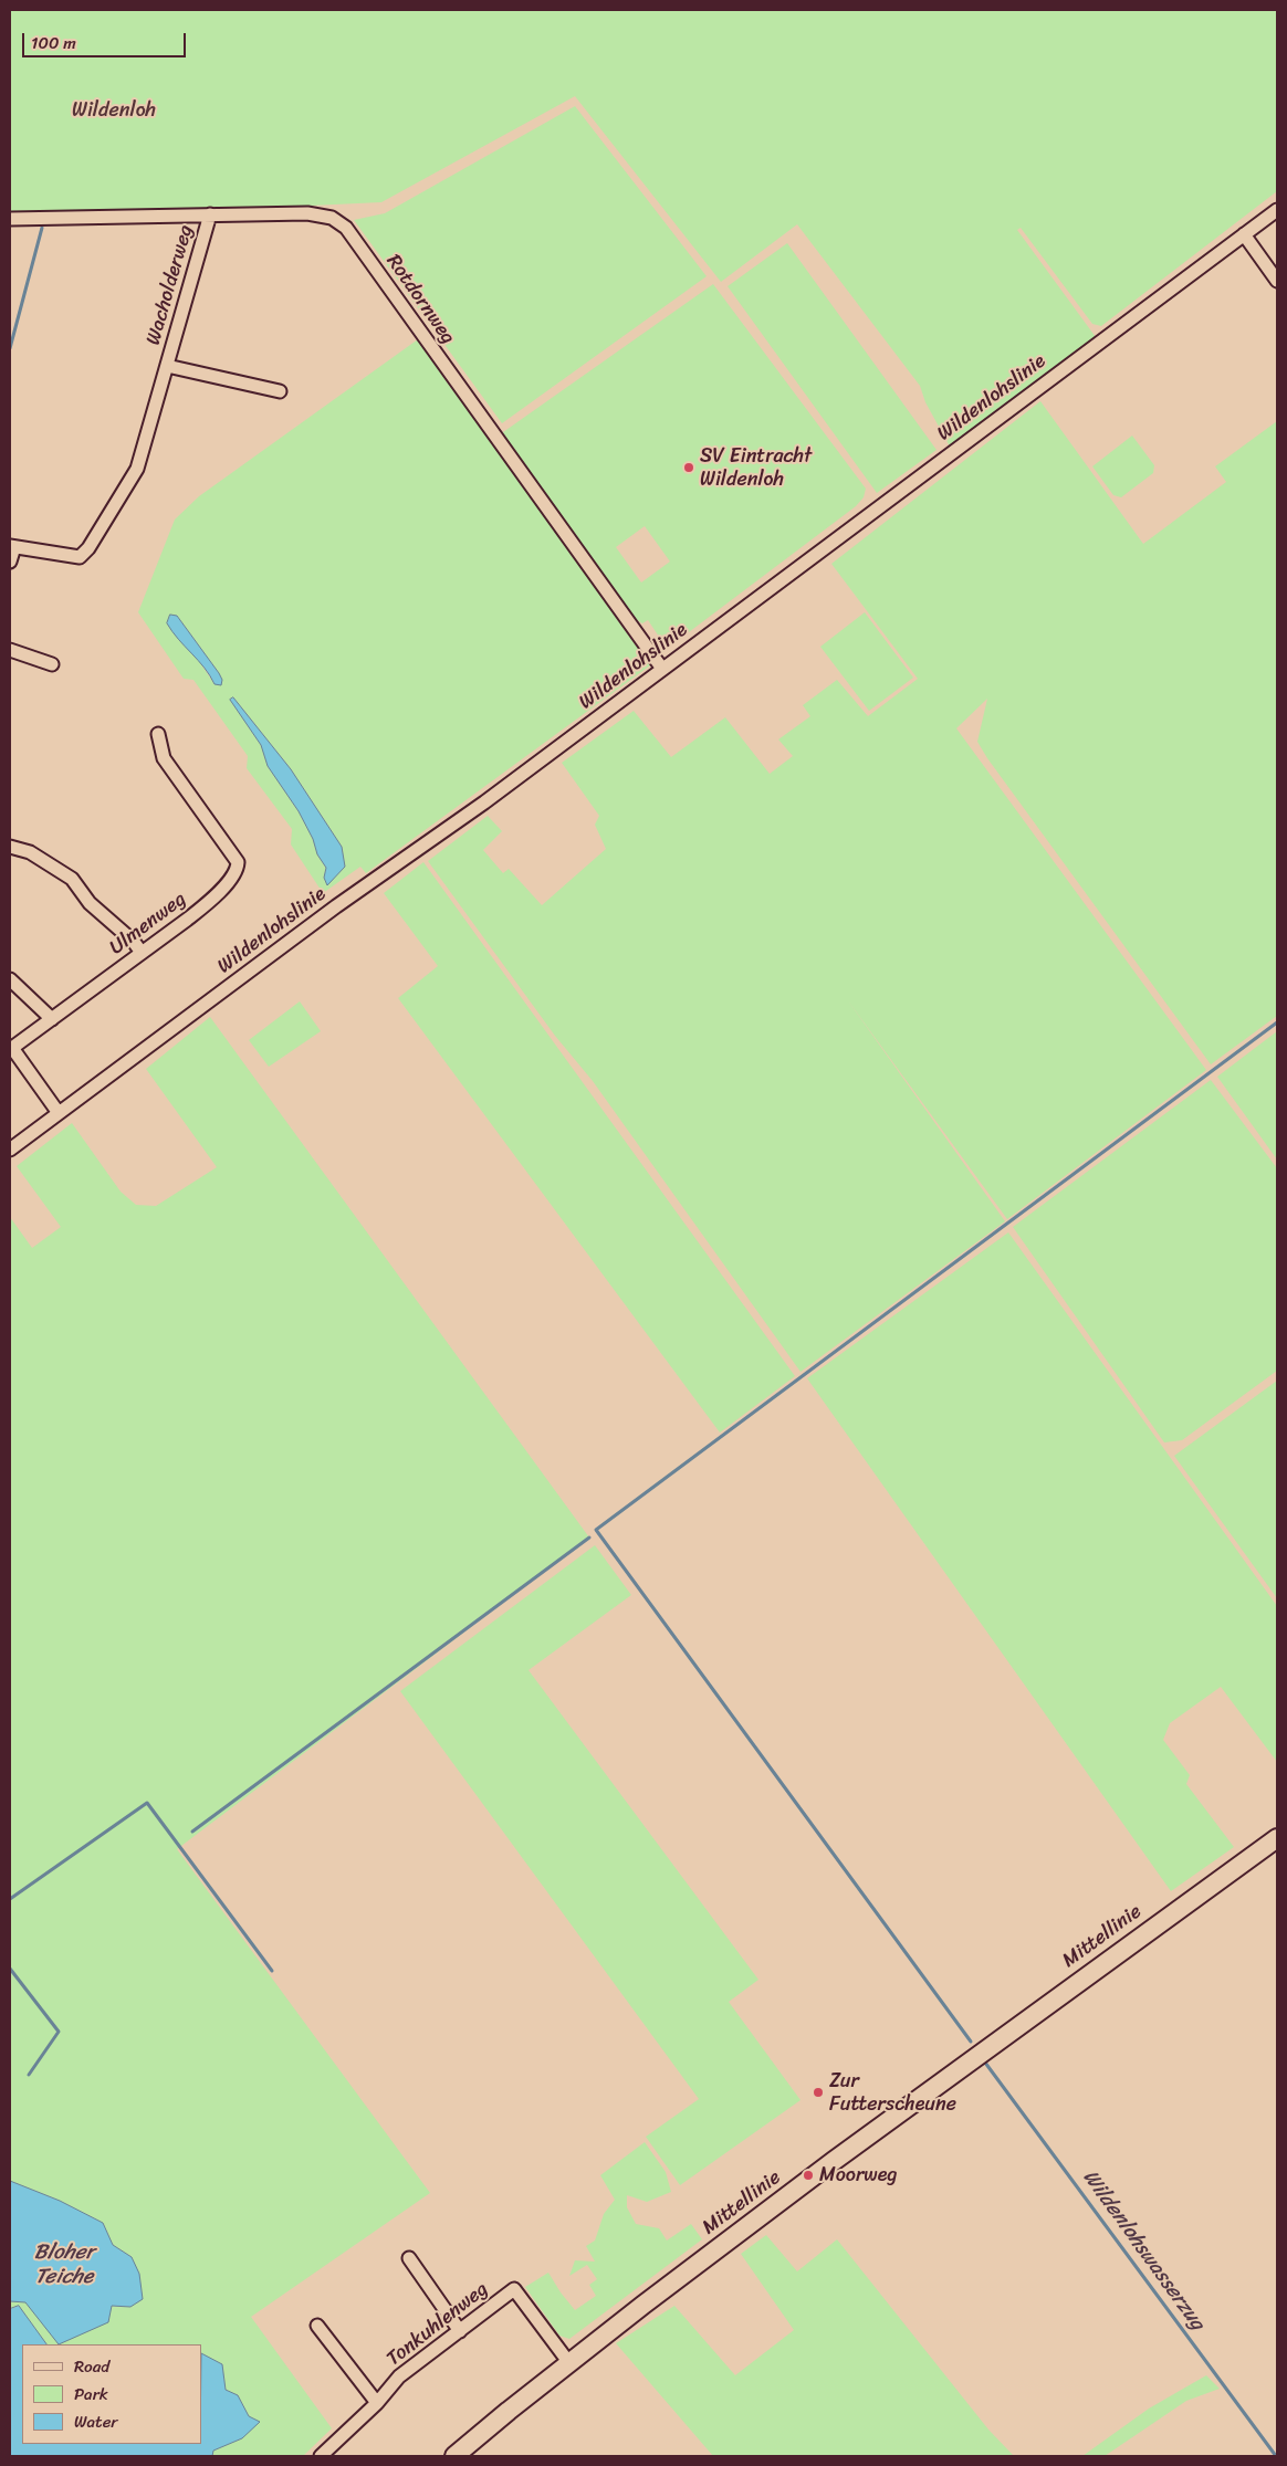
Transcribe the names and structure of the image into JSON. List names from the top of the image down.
{
  "streets": {
    "street": [
      "Wacholderweg",
      "Rotdornweg",
      "Wildenlohslinie",
      "Ulmenweg",
      "Mittellinie",
      "Tonkuhlenweg"
    ]
  },
  "crossings": [
    ["Wacholderweg", "Rotdornweg"],
    ["Rotdornweg", "Wildenlohslinie"],
    ["Wildenlohslinie", "Ulmenweg"],
    ["Mittellinie", "Tonkuhlenweg"]
  ],
  "water": ["Wildenlohswasserzug", "Bloher Teiche"],
  "parks": ["Wildenloh"],
  "places": ["SV Eintracht Wildenloh", "Zur Futterscheune", "Moorweg"],
  "legend": ["Road", "Park", "Water"],
  "scale_bar": "100 m"
}
